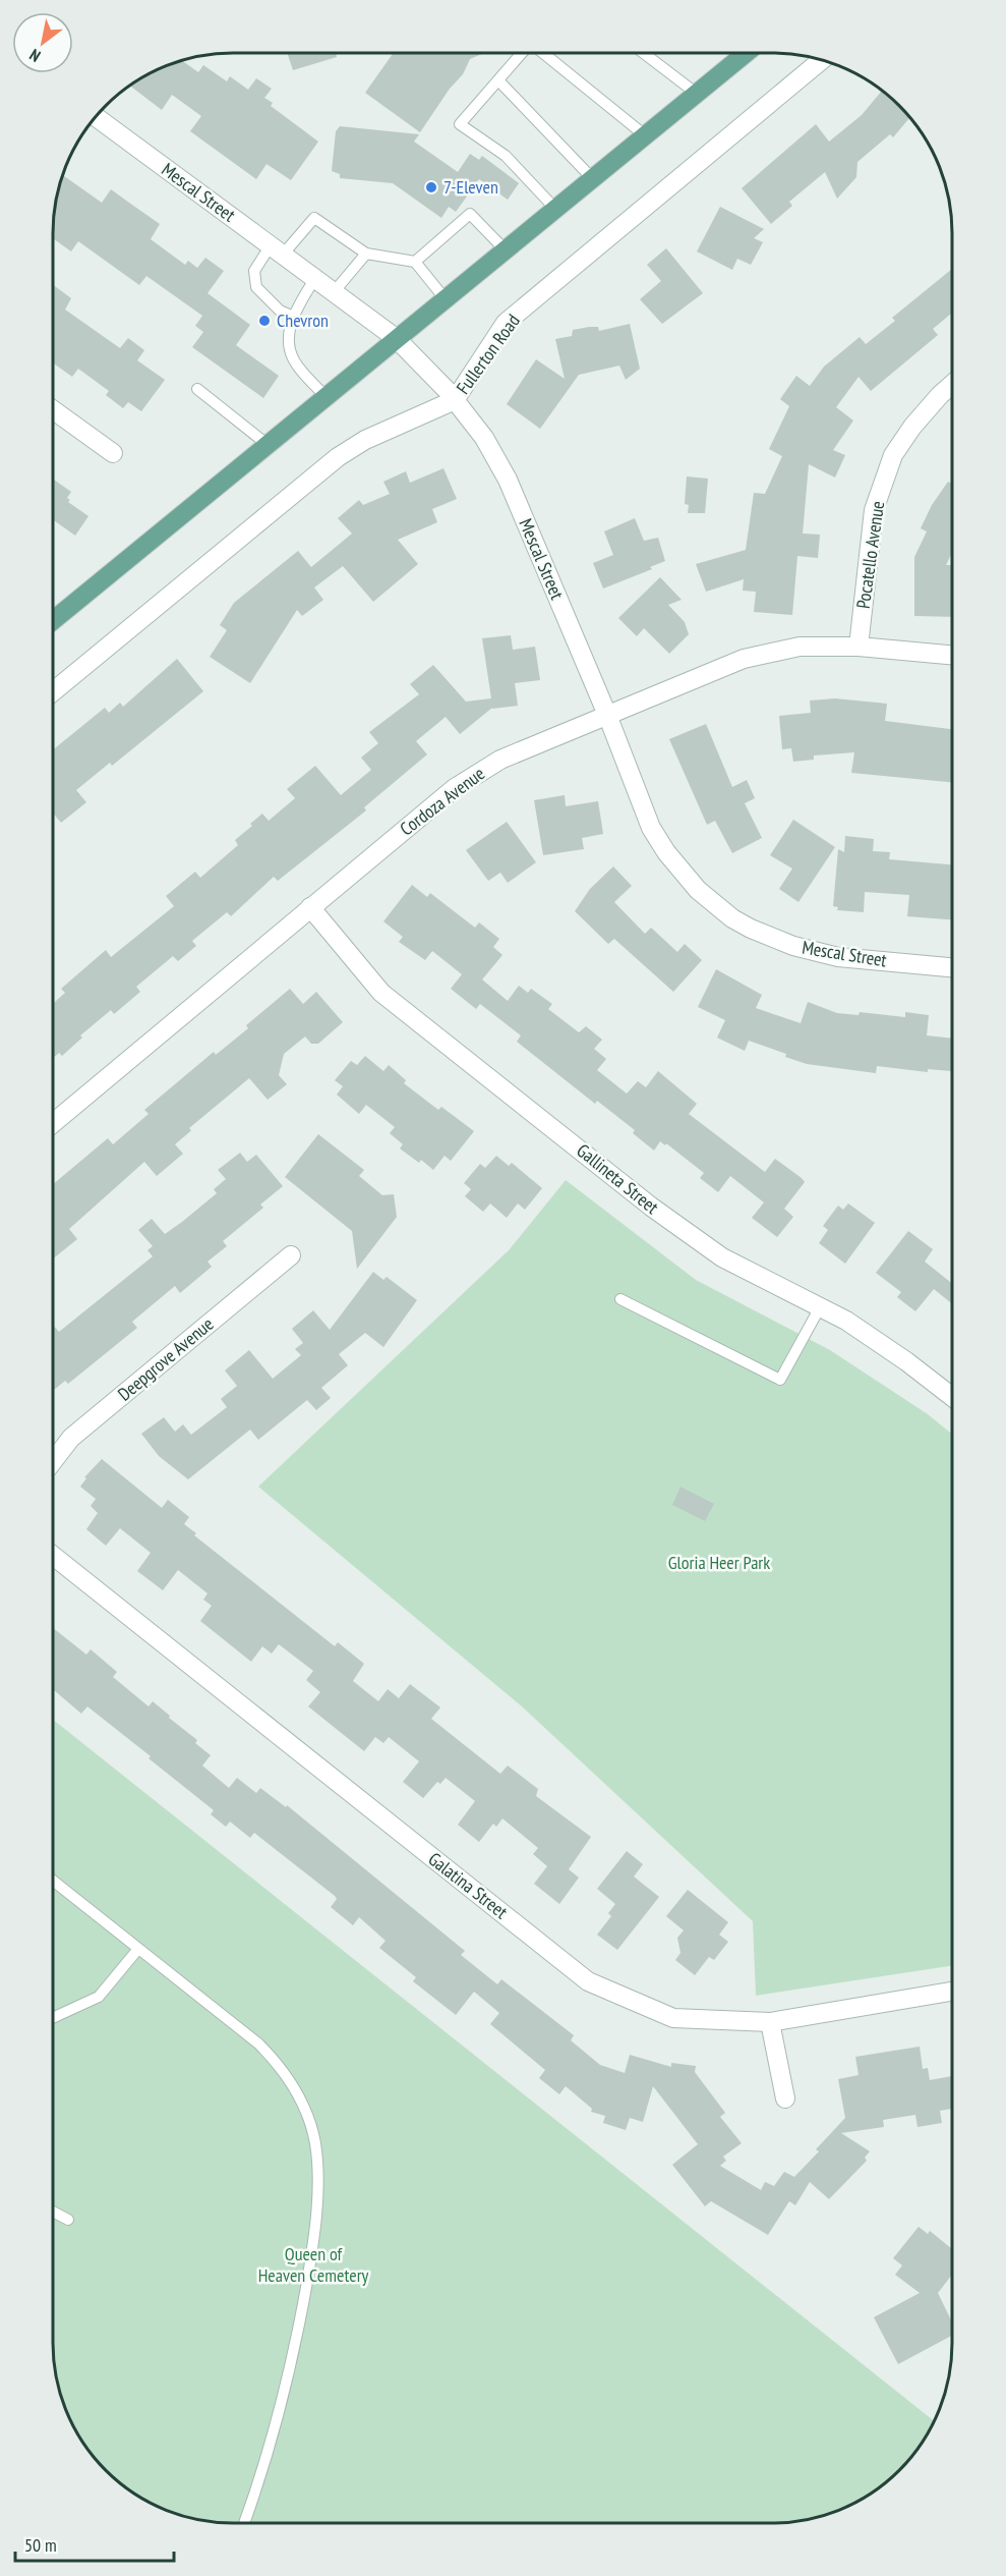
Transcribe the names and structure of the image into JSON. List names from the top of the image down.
{
  "streets": {
    "street": [
      "Mescal Street",
      "Fullerton Road",
      "Pocatello Avenue",
      "Cordoza Avenue",
      "Gallineta Street",
      "Deepgrove Avenue",
      "Galatina Street"
    ]
  },
  "crossings": [
    ["Mescal Street", "Fullerton Road"],
    ["Mescal Street", "Cordoza Avenue"],
    ["Pocatello Avenue", "Cordoza Avenue"],
    ["Cordoza Avenue", "Gallineta Street"]
  ],
  "parks": ["Gloria Heer Park", "Queen of Heaven Cemetery"],
  "places": ["7-Eleven", "Chevron"],
  "scale_bar": "50 m",
  "north": "bottom left"
}
